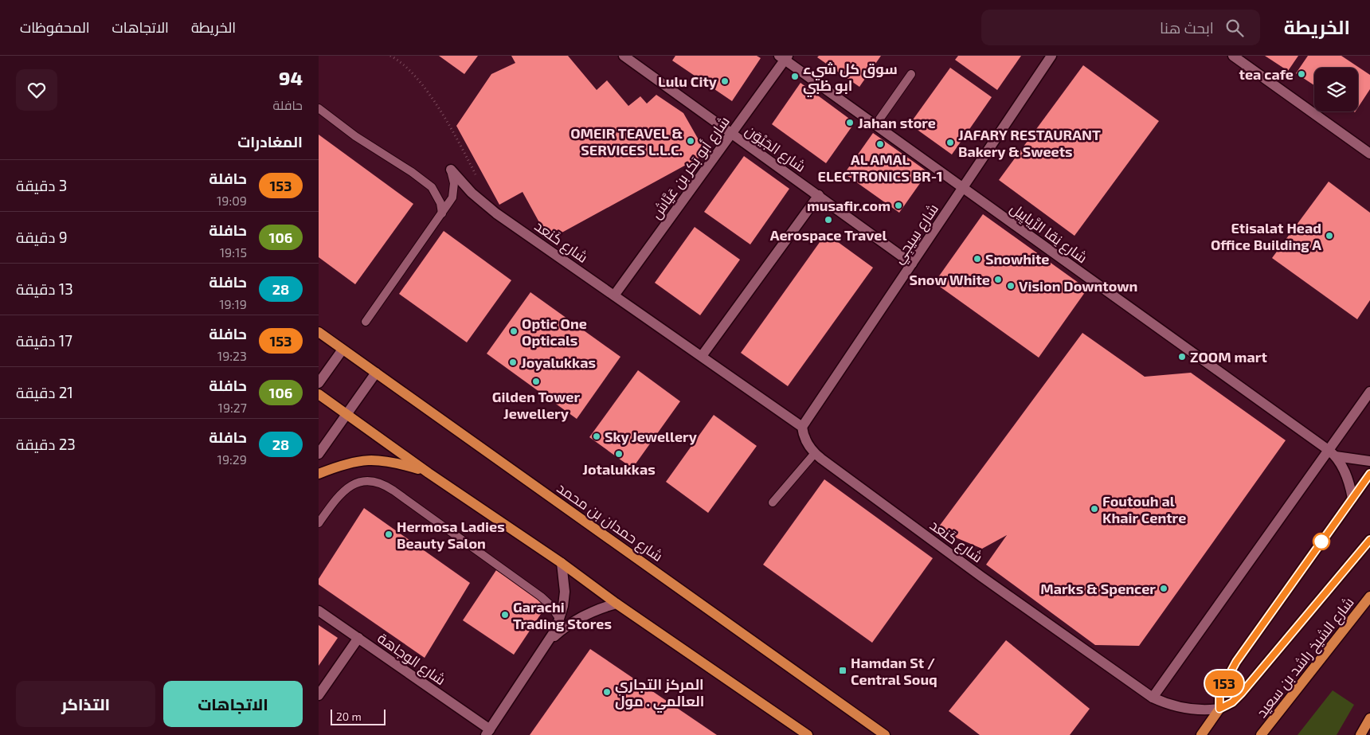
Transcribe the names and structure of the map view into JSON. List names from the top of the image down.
{
  "streets": {
    "main road": ["شارع حمدان بن محمد", "شارع الشيخ راشد بن سعيد"],
    "street": [
      "شارع الجَيْوَن",
      "شارع أبو بَكر بن عَيَّاش",
      "شارع نِقا الرَّيايِيل",
      "شارع سِيجِي",
      "شارع كَنعد",
      "شارع الوجاهة"
    ]
  },
  "crossings": [
    ["شارع الجَيْوَن", "شارع أبو بَكر بن عَيَّاش"],
    ["شارع الجَيْوَن", "شارع سِيجِي"],
    ["شارع أبو بَكر بن عَيَّاش", "شارع نِقا الرَّيايِيل"],
    ["شارع أبو بَكر بن عَيَّاش", "شارع كَنعد"],
    ["شارع نِقا الرَّيايِيل", "شارع سِيجِي"],
    ["شارع نِقا الرَّيايِيل", "شارع الشيخ راشد بن سعيد"],
    ["شارع سِيجِي", "شارع كَنعد"],
    ["شارع كَنعد", "شارع الشيخ راشد بن سعيد"]
  ],
  "places": {
    "other": [
      "tea cafe",
      "سوق كل شيء ابو ظبي",
      "Lulu City",
      "Jahan store",
      "OMEIR TEAVEL & SERVICES L.L.C.",
      "JAFARY RESTAURANT Bakery & Sweets",
      "AL AMAL ELECTRONICS BR-1",
      "musafir.com",
      "Aerospace Travel",
      "Etisalat Head Office Building A",
      "Snowhite",
      "Snow White",
      "Vision Downtown",
      "Optic One Opticals",
      "ZOOM mart",
      "Joyalukkas",
      "Gilden Tower Jewellery",
      "Sky Jewellery",
      "Jotalukkas",
      "Foutouh al Khair Centre",
      "Hermosa Ladies Beauty Salon",
      "Marks & Spencer",
      "Garachi Trading Stores",
      "المركز التجاري العالمي . مول"
    ],
    "transit": ["Hamdan St / Central Souq"]
  },
  "lines": ["bus line 153"],
  "scale_bar": "20 m",
  "page": {
    "header": "الخريطة",
    "search": "ابحث هنا",
    "nav": ["الخريطة", "الاتجاهات", "المحفوظات"],
    "on_map": "153",
    "heading": [
      ["94", "حافلة"],
      "المغادرات"
    ],
    "list": [
      {
        "mark": "153",
        "name": "حافلة",
        "note": "19:09",
        "value": "3 دقيقة"
      },
      {
        "mark": "106",
        "name": "حافلة",
        "note": "19:15",
        "value": "9 دقيقة"
      },
      {
        "mark": "28",
        "name": "حافلة",
        "note": "19:19",
        "value": "13 دقيقة"
      },
      {
        "mark": "153",
        "name": "حافلة",
        "note": "19:23",
        "value": "17 دقيقة"
      },
      {
        "mark": "106",
        "name": "حافلة",
        "note": "19:27",
        "value": "21 دقيقة"
      },
      {
        "mark": "28",
        "name": "حافلة",
        "note": "19:29",
        "value": "23 دقيقة"
      }
    ],
    "buttons": ["الاتجاهات", "التذاكر"],
    "scale": "20 m"
  }
}
